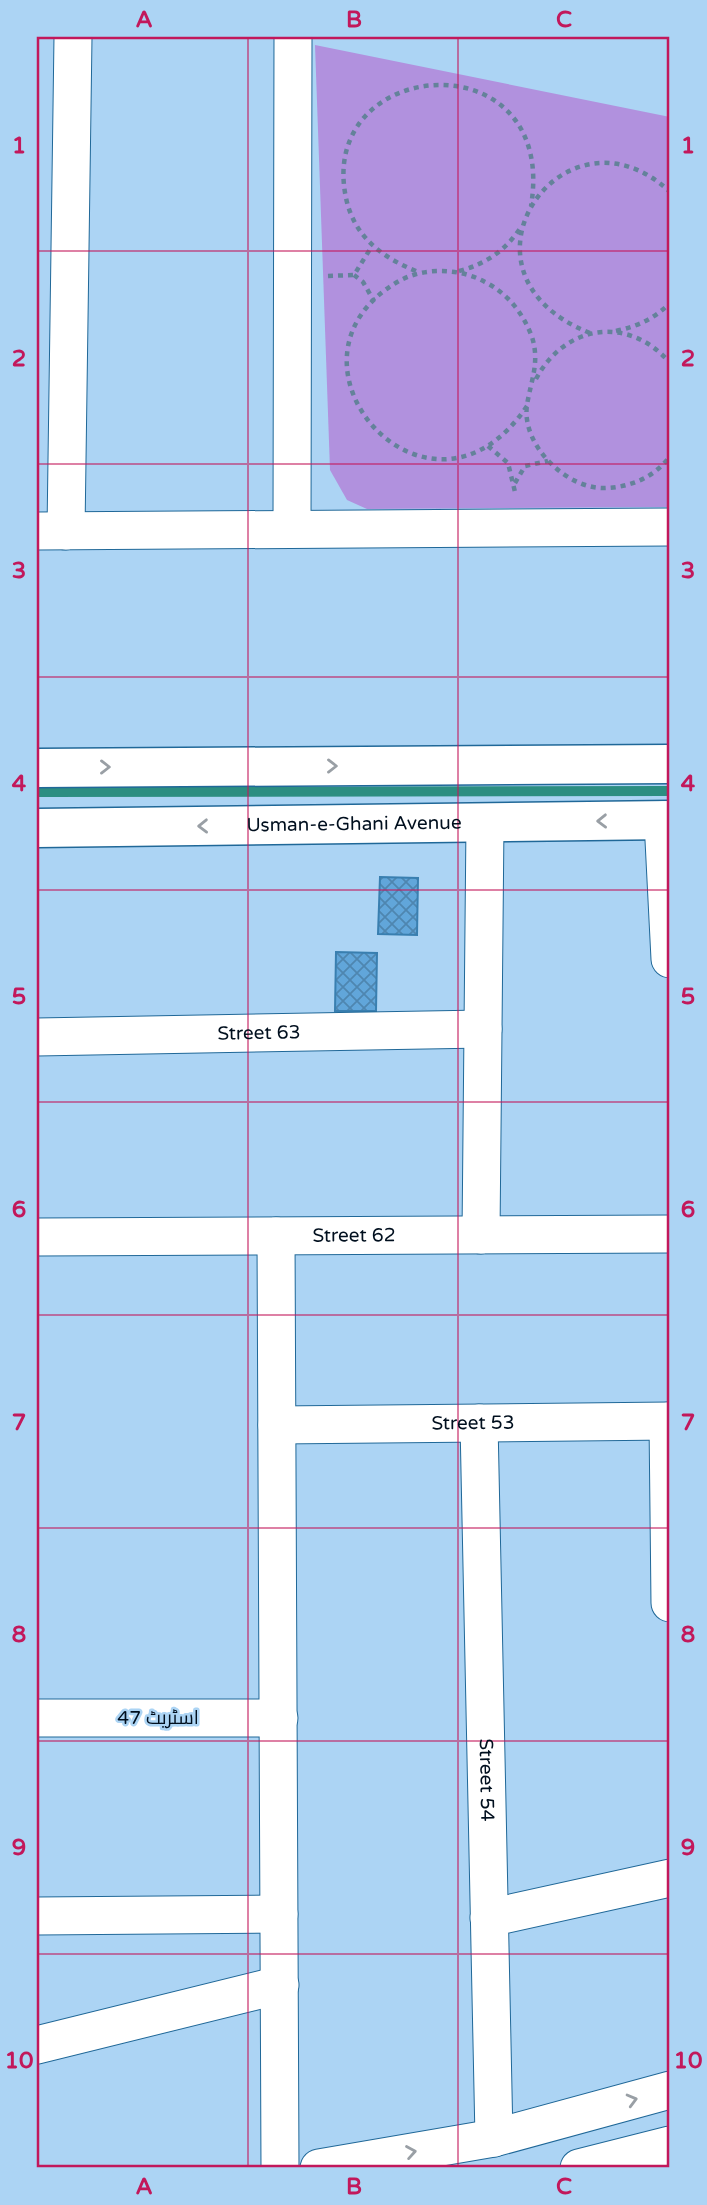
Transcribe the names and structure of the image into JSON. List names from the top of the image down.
{
  "streets": {
    "main road": ["Usman-e-Ghani Avenue"],
    "street": [
      "Street 63",
      "Street 62",
      "Street 53",
      "اسٹریٹ 47",
      "Street 54"
    ]
  },
  "crossings": [
    ["Street 53", "Street 54"]
  ],
  "grid": {
    "columns": ["A", "B", "C"],
    "rows": [
      "1",
      "2",
      "3",
      "4",
      "5",
      "6",
      "7",
      "8",
      "9",
      "10"
    ]
  }
}
